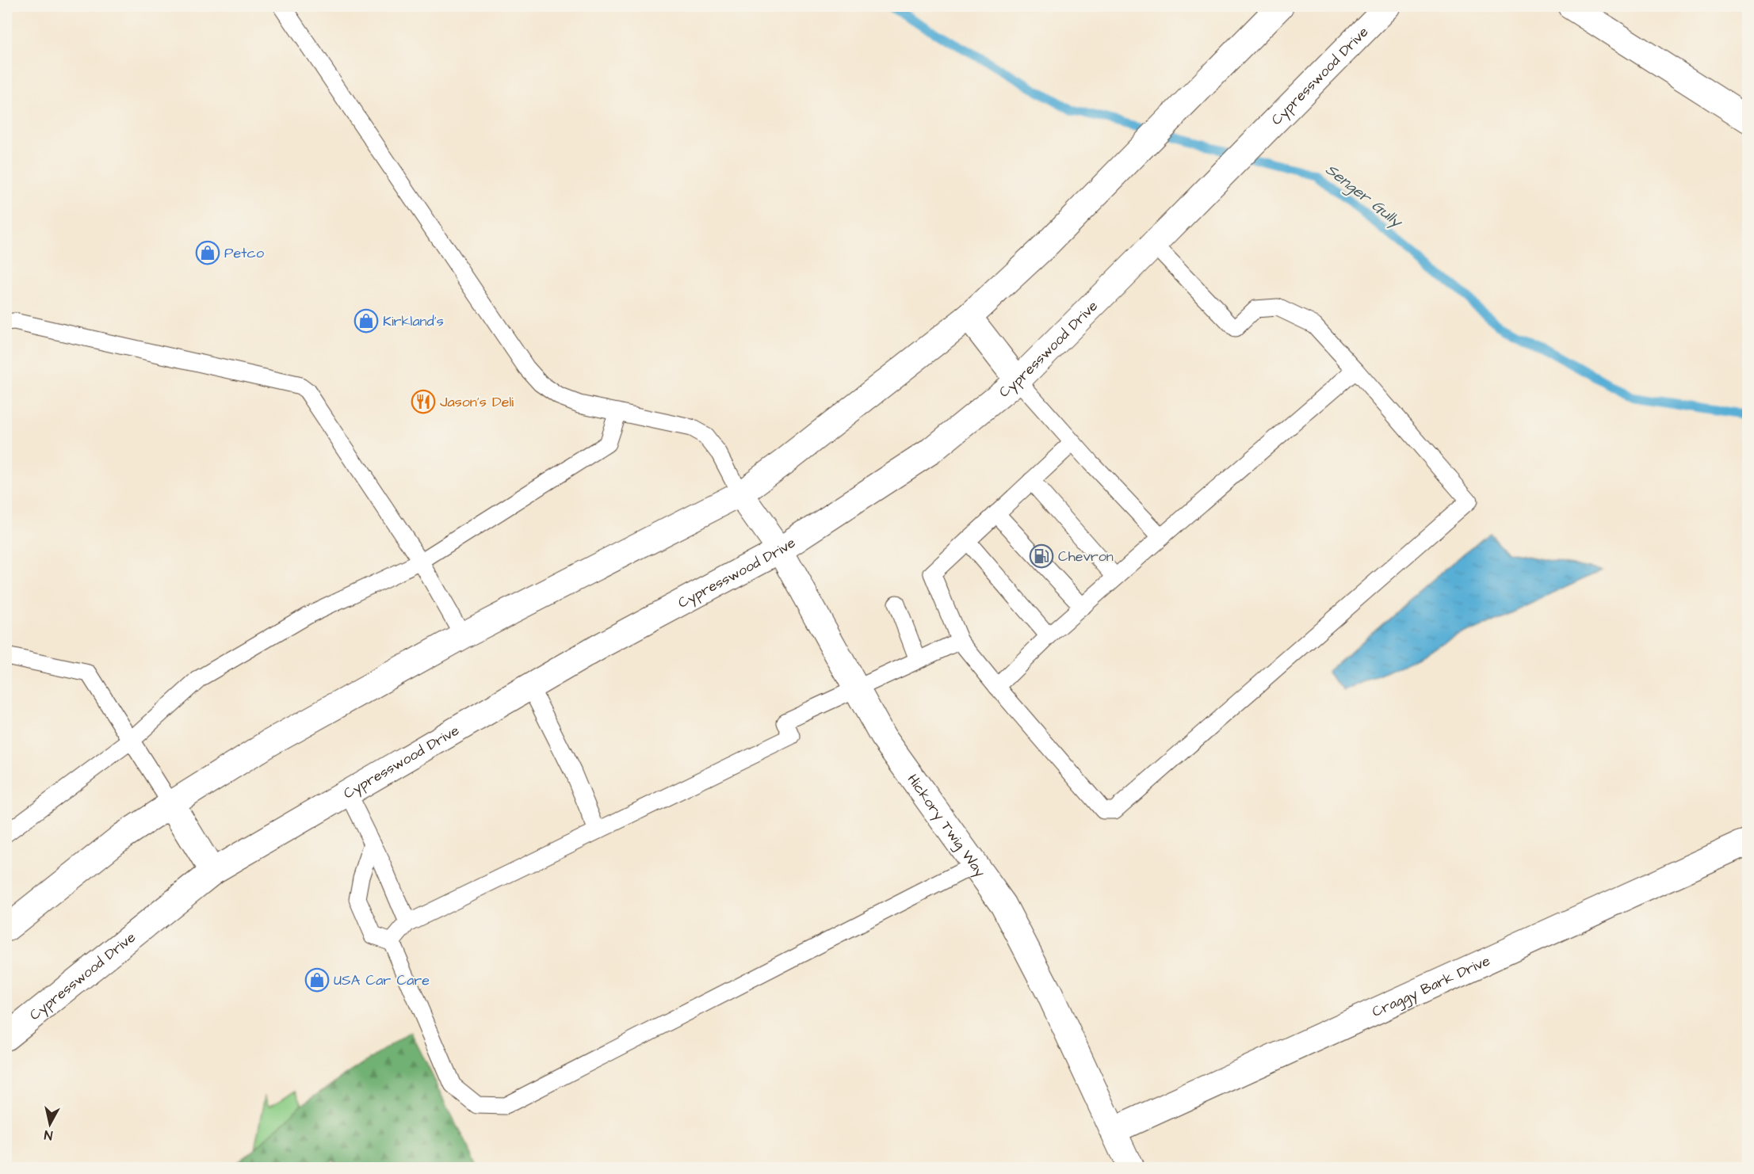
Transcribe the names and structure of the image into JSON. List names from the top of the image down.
{
  "streets": {
    "main road": ["Cypresswood Drive", "Hickory Twig Way", "Craggy Bark Drive"]
  },
  "crossings": [
    ["Cypresswood Drive", "Hickory Twig Way"],
    ["Hickory Twig Way", "Craggy Bark Drive"]
  ],
  "water": ["Senger Gully"],
  "places": {
    "shop": ["Petco", "Kirkland's", "USA Car Care"],
    "restaurant": ["Jason's Deli"],
    "fuel station": ["Chevron"]
  },
  "north": "bottom"
}
